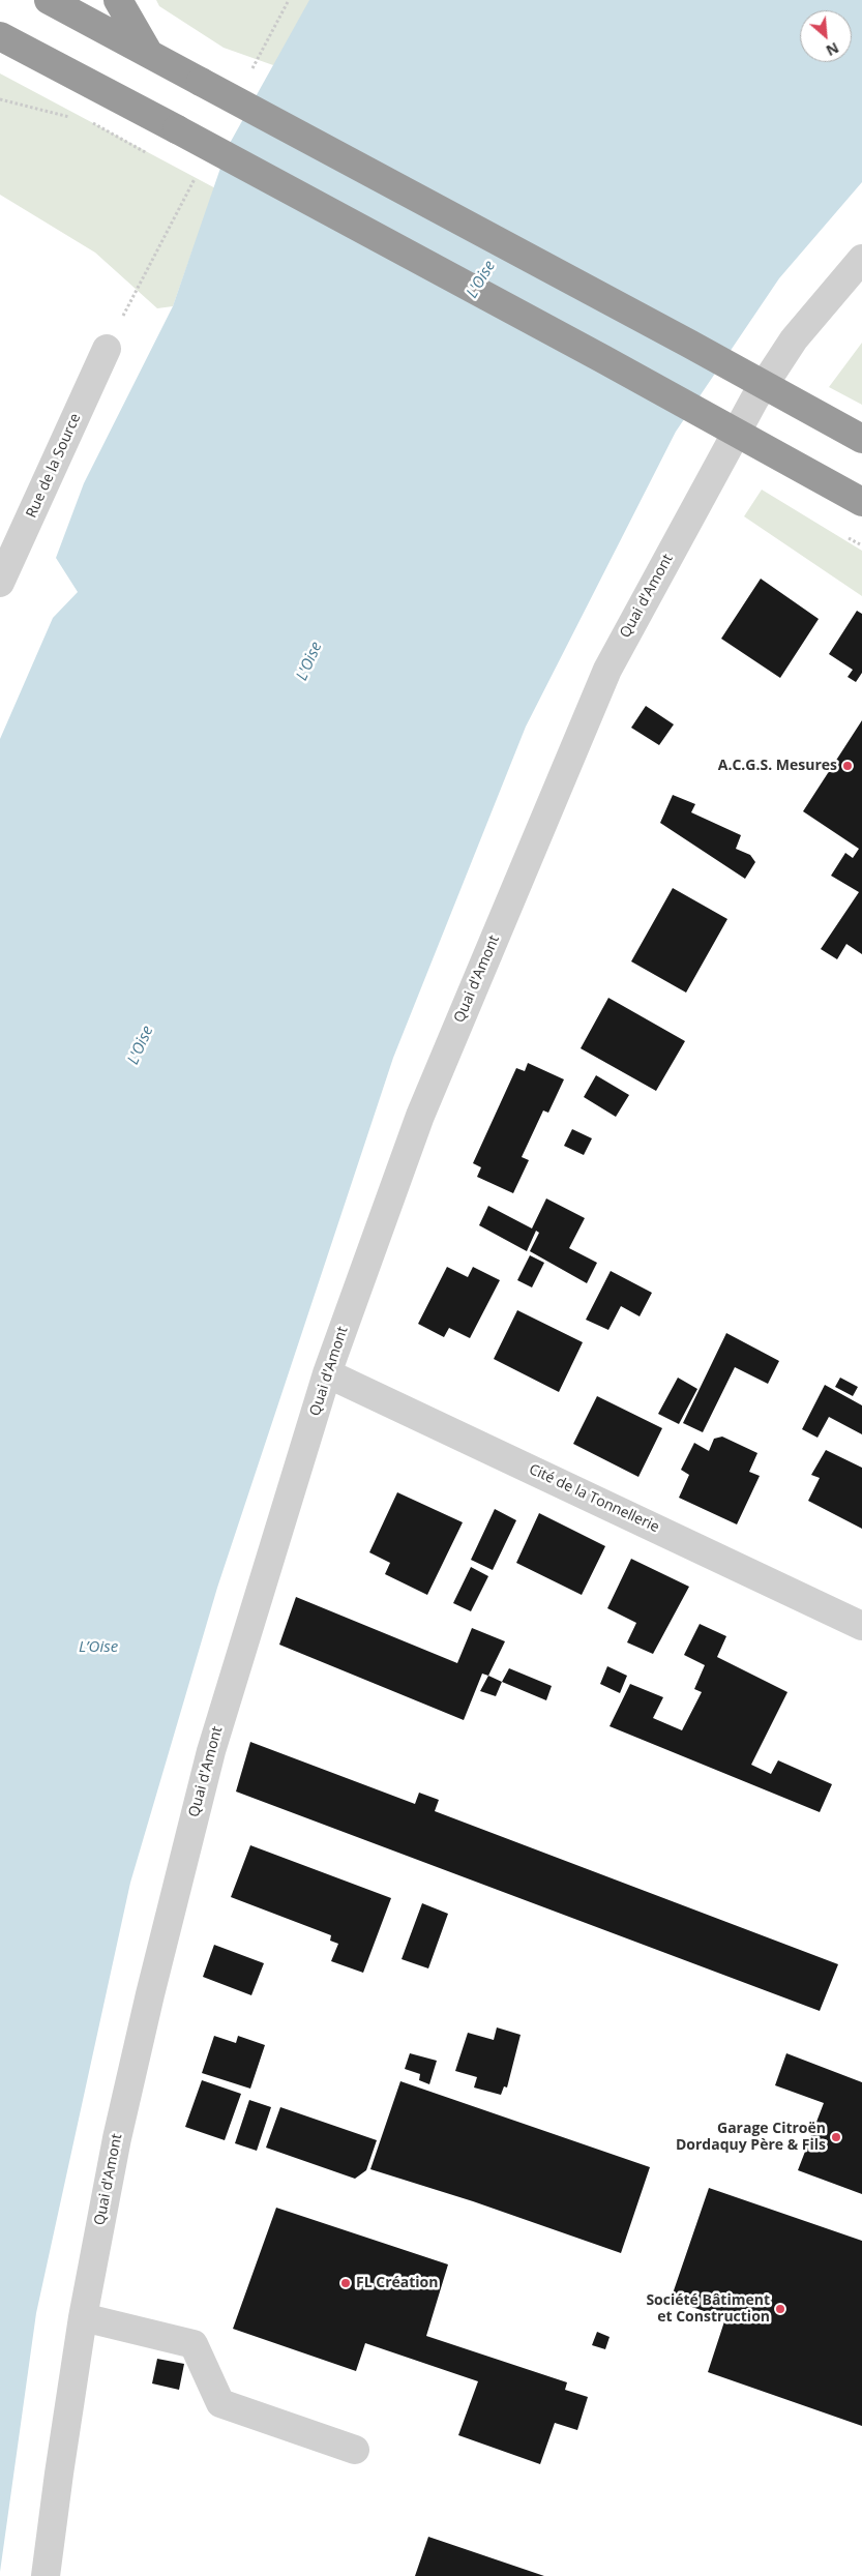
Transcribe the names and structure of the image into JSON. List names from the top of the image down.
{
  "streets": {
    "street": ["Rue de la Source", "Quai d'Amont", "Cité de la Tonnellerie"]
  },
  "crossings": [
    ["Quai d'Amont", "Cité de la Tonnellerie"]
  ],
  "water": ["L'Oise", "L’Oise"],
  "places": [
    "A.C.G.S. Mesures",
    "Garage Citroën Dordaquy Père & Fils",
    "FL Création",
    "Société Bâtiment et Construction"
  ],
  "north": "bottom right"
}
